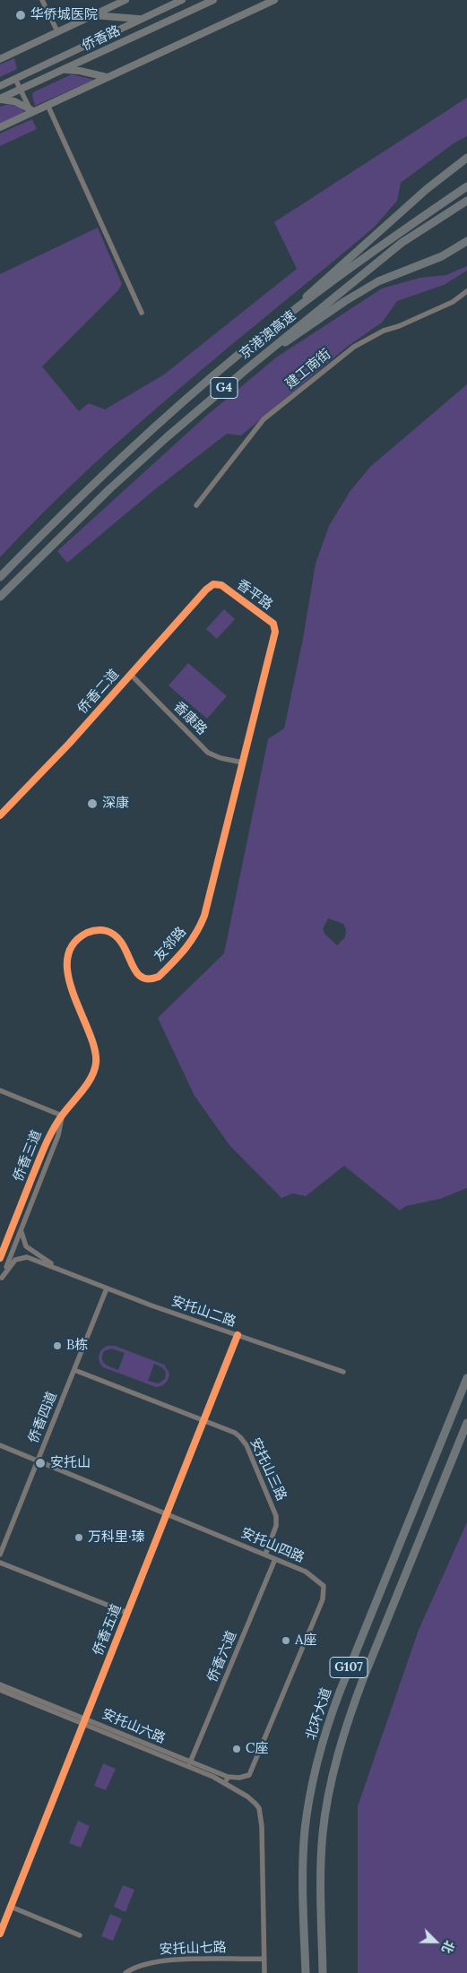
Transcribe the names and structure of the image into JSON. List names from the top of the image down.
{
  "streets": {
    "highway": [
      "京港澳高速",
      "G4",
      "G107",
      "北环大道"
    ],
    "main road": ["侨香路"],
    "street": [
      "建工南街",
      "香平路",
      "侨香二道",
      "香康路",
      "友邻路",
      "侨香三道",
      "安托山二路",
      "侨香四道",
      "安托山三路",
      "安托山四路",
      "侨香五道",
      "侨香六道",
      "安托山六路",
      "安托山七路"
    ]
  },
  "crossings": [
    ["香平路", "侨香二道"],
    ["香平路", "友邻路"],
    ["侨香二道", "香康路"],
    ["香康路", "友邻路"],
    ["友邻路", "侨香三道"],
    ["安托山二路", "侨香四道"],
    ["安托山二路", "侨香五道"],
    ["侨香四道", "安托山三路"],
    ["侨香四道", "安托山四路"],
    ["安托山三路", "安托山四路"],
    ["安托山三路", "侨香五道"],
    ["安托山四路", "侨香五道"],
    ["安托山四路", "侨香六道"],
    ["安托山四路", "安托山六路"],
    ["侨香五道", "安托山六路"],
    ["侨香六道", "安托山六路"],
    ["安托山六路", "安托山七路"]
  ],
  "places": [
    "华侨城医院",
    "深康",
    "B栋",
    "安托山",
    "万科里·瑧",
    "A座",
    "C座"
  ],
  "north": "bottom right"
}
